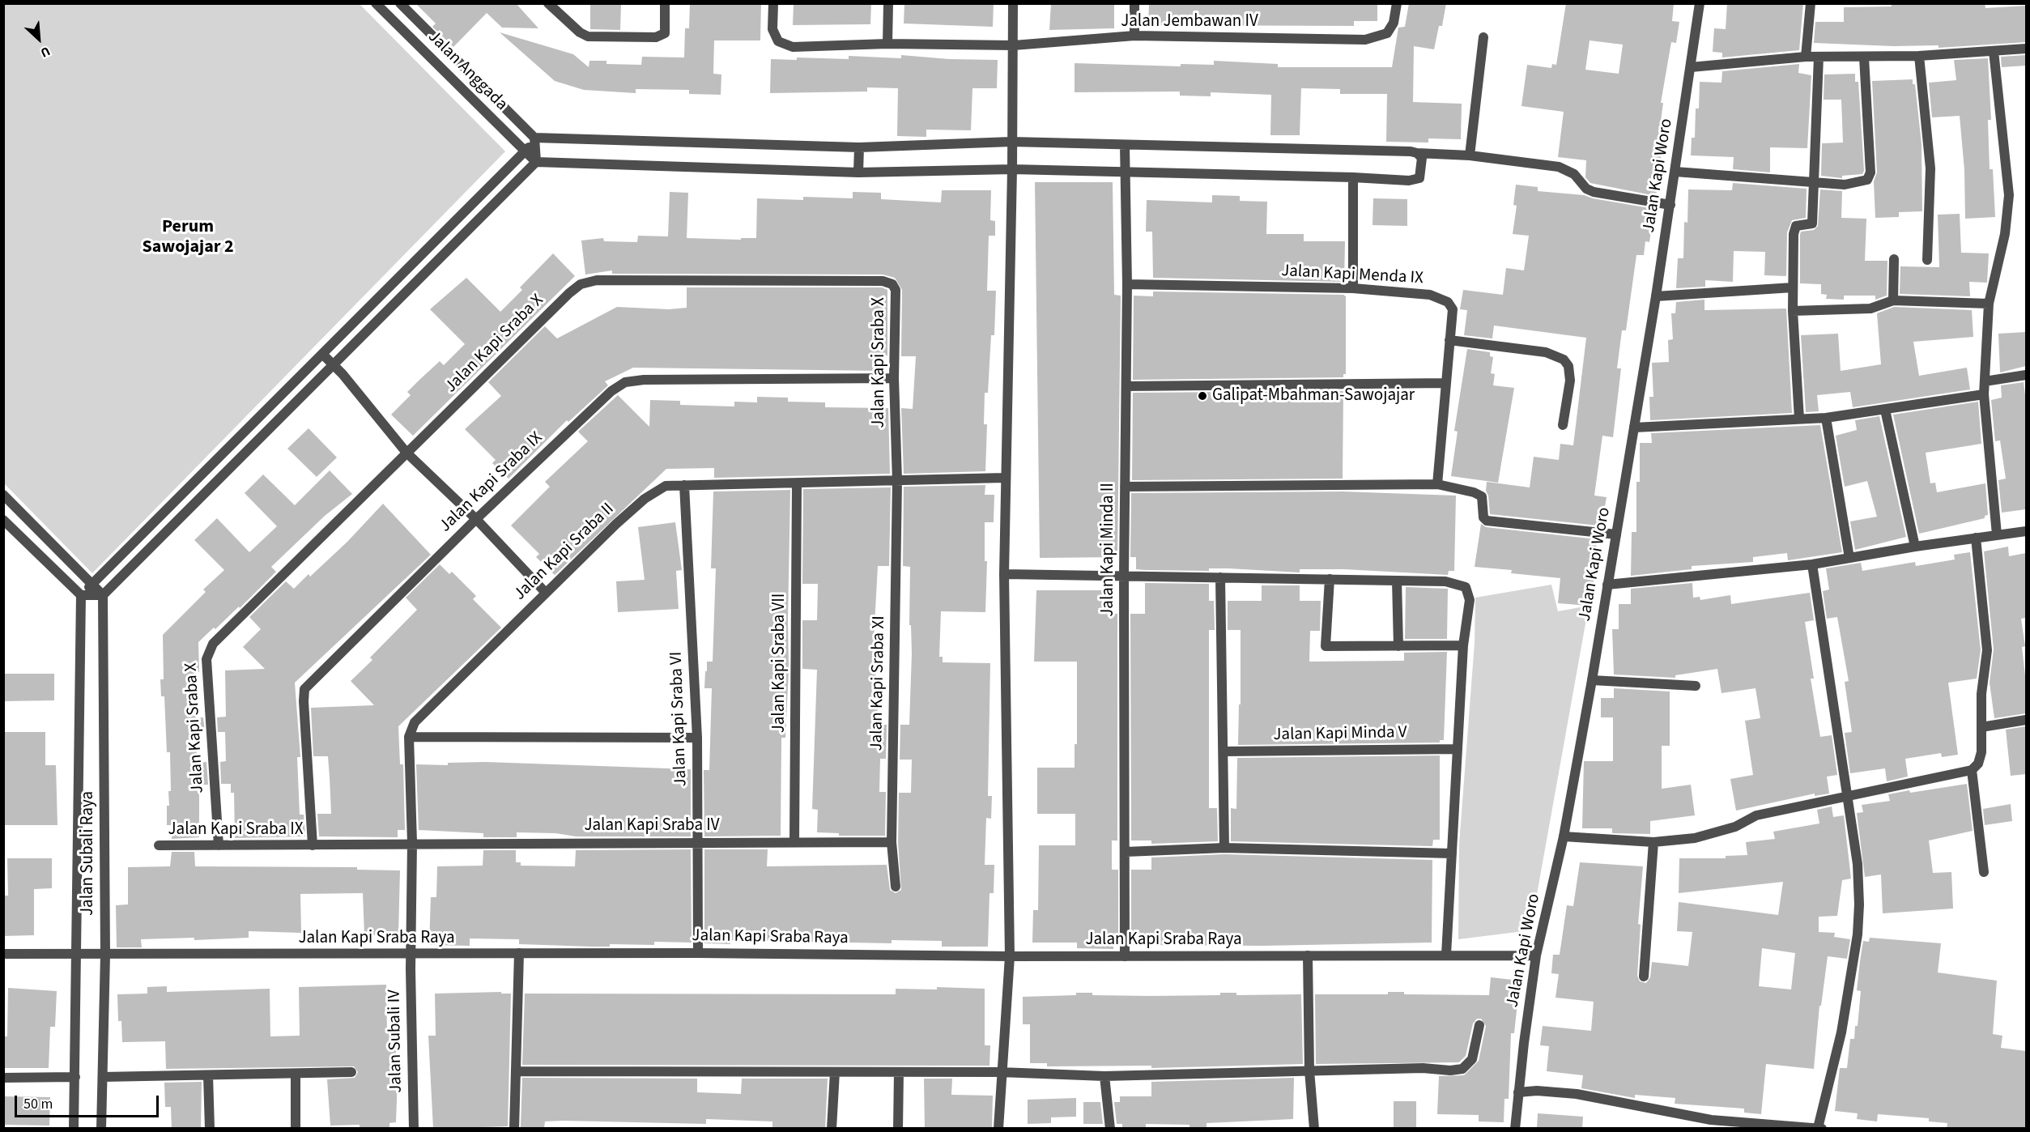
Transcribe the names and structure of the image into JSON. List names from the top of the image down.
{
  "streets": {
    "street": [
      "Jalan Jembawan IV",
      "Jalan Anggada",
      "Jalan Kapi Woro",
      "Jalan Kapi Menda IX",
      "Jalan Kapi Sraba X",
      "Jalan Kapi Sraba IX",
      "Jalan Kapi Minda II",
      "Jalan Kapi Sraba II",
      "Jalan Kapi Sraba VII",
      "Jalan Kapi Sraba XI",
      "Jalan Kapi Sraba VI",
      "Jalan Kapi Minda V",
      "Jalan Kapi Sraba IV",
      "Jalan Subali Raya",
      "Jalan Kapi Sraba Raya",
      "Jalan Subali IV"
    ]
  },
  "crossings": [
    ["Jalan Kapi Woro", "Jalan Kapi Sraba Raya"],
    ["Jalan Kapi Menda IX", "Jalan Kapi Minda II"],
    ["Jalan Kapi Sraba X", "Jalan Kapi Sraba IX"],
    ["Jalan Kapi Sraba X", "Jalan Kapi Sraba II"],
    ["Jalan Kapi Sraba X", "Jalan Kapi Sraba XI"],
    ["Jalan Kapi Sraba IX", "Jalan Kapi Sraba IV"],
    ["Jalan Kapi Minda II", "Jalan Kapi Sraba Raya"],
    ["Jalan Kapi Sraba II", "Jalan Kapi Sraba VII"],
    ["Jalan Kapi Sraba II", "Jalan Kapi Sraba XI"],
    ["Jalan Kapi Sraba II", "Jalan Kapi Sraba VI"],
    ["Jalan Kapi Sraba VII", "Jalan Kapi Sraba IV"],
    ["Jalan Kapi Sraba XI", "Jalan Kapi Sraba IV"],
    ["Jalan Kapi Sraba VI", "Jalan Kapi Sraba IV"],
    ["Jalan Kapi Sraba VI", "Jalan Kapi Sraba Raya"],
    ["Jalan Subali Raya", "Jalan Kapi Sraba Raya"],
    ["Jalan Kapi Sraba Raya", "Jalan Subali IV"]
  ],
  "districts": ["Perum Sawojajar 2"],
  "places": ["Galipat-Mbahman-Sawojajar"],
  "scale_bar": "50 m",
  "north": "bottom right"
}
